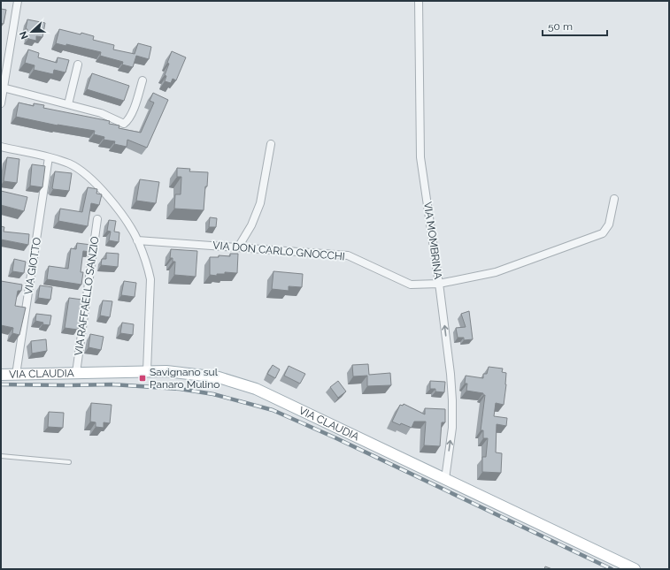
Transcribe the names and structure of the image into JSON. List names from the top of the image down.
{
  "streets": {
    "main road": ["VIA CLAUDIA"],
    "street": [
      "VIA MOMBRINA",
      "VIA DON CARLO GNOCCHI",
      "VIA GIOTTO",
      "VIA RAFFAELLO SANZIO"
    ]
  },
  "crossings": [
    ["VIA MOMBRINA", "VIA DON CARLO GNOCCHI"],
    ["VIA MOMBRINA", "VIA CLAUDIA"],
    ["VIA GIOTTO", "VIA CLAUDIA"],
    ["VIA RAFFAELLO SANZIO", "VIA CLAUDIA"]
  ],
  "one_way": ["VIA MOMBRINA"],
  "places": {
    "transit": ["Savignano sul Panaro Mulino"]
  },
  "scale_bar": "50 m",
  "north": "left"
}
